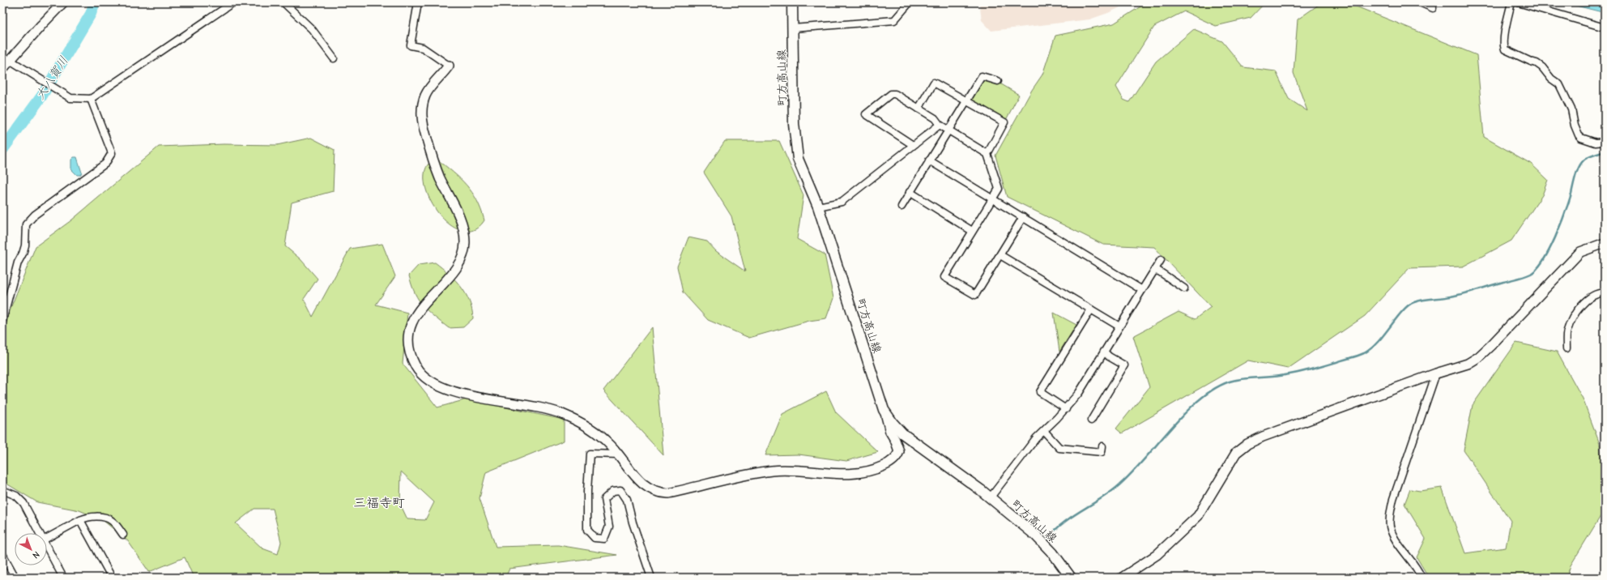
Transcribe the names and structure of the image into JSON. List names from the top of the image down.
{
  "streets": {
    "main road": ["町方高山線"]
  },
  "districts": ["三福寺町"],
  "water": ["大八賀川"],
  "north": "bottom right"
}
